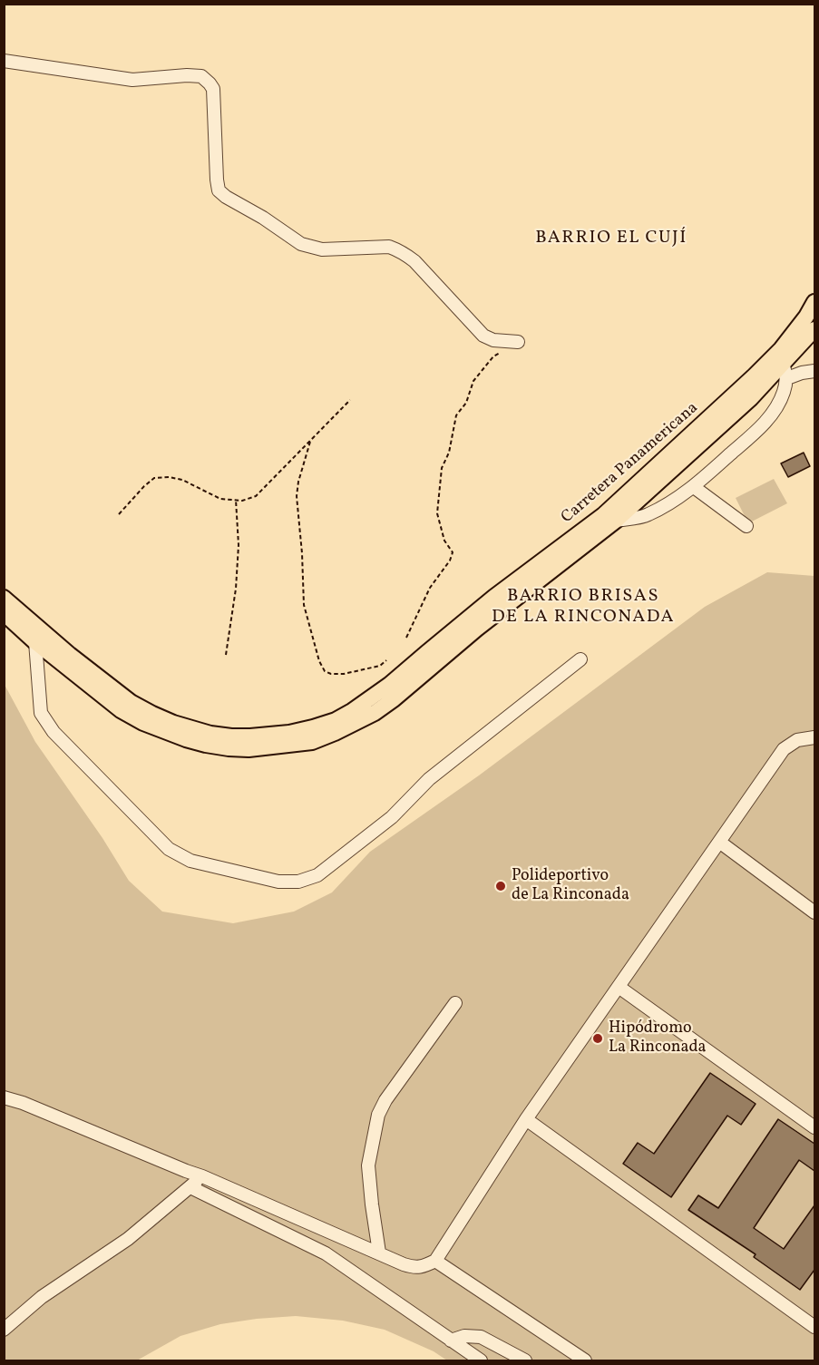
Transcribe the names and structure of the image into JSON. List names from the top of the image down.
{
  "streets": {
    "main road": ["Carretera Panamericana"]
  },
  "districts": ["BARRIO EL CUJÍ", "BARRIO BRISAS DE LA RINCONADA"],
  "places": ["Polideportivo de La Rinconada", "Hipódromo La Rinconada"]
}
